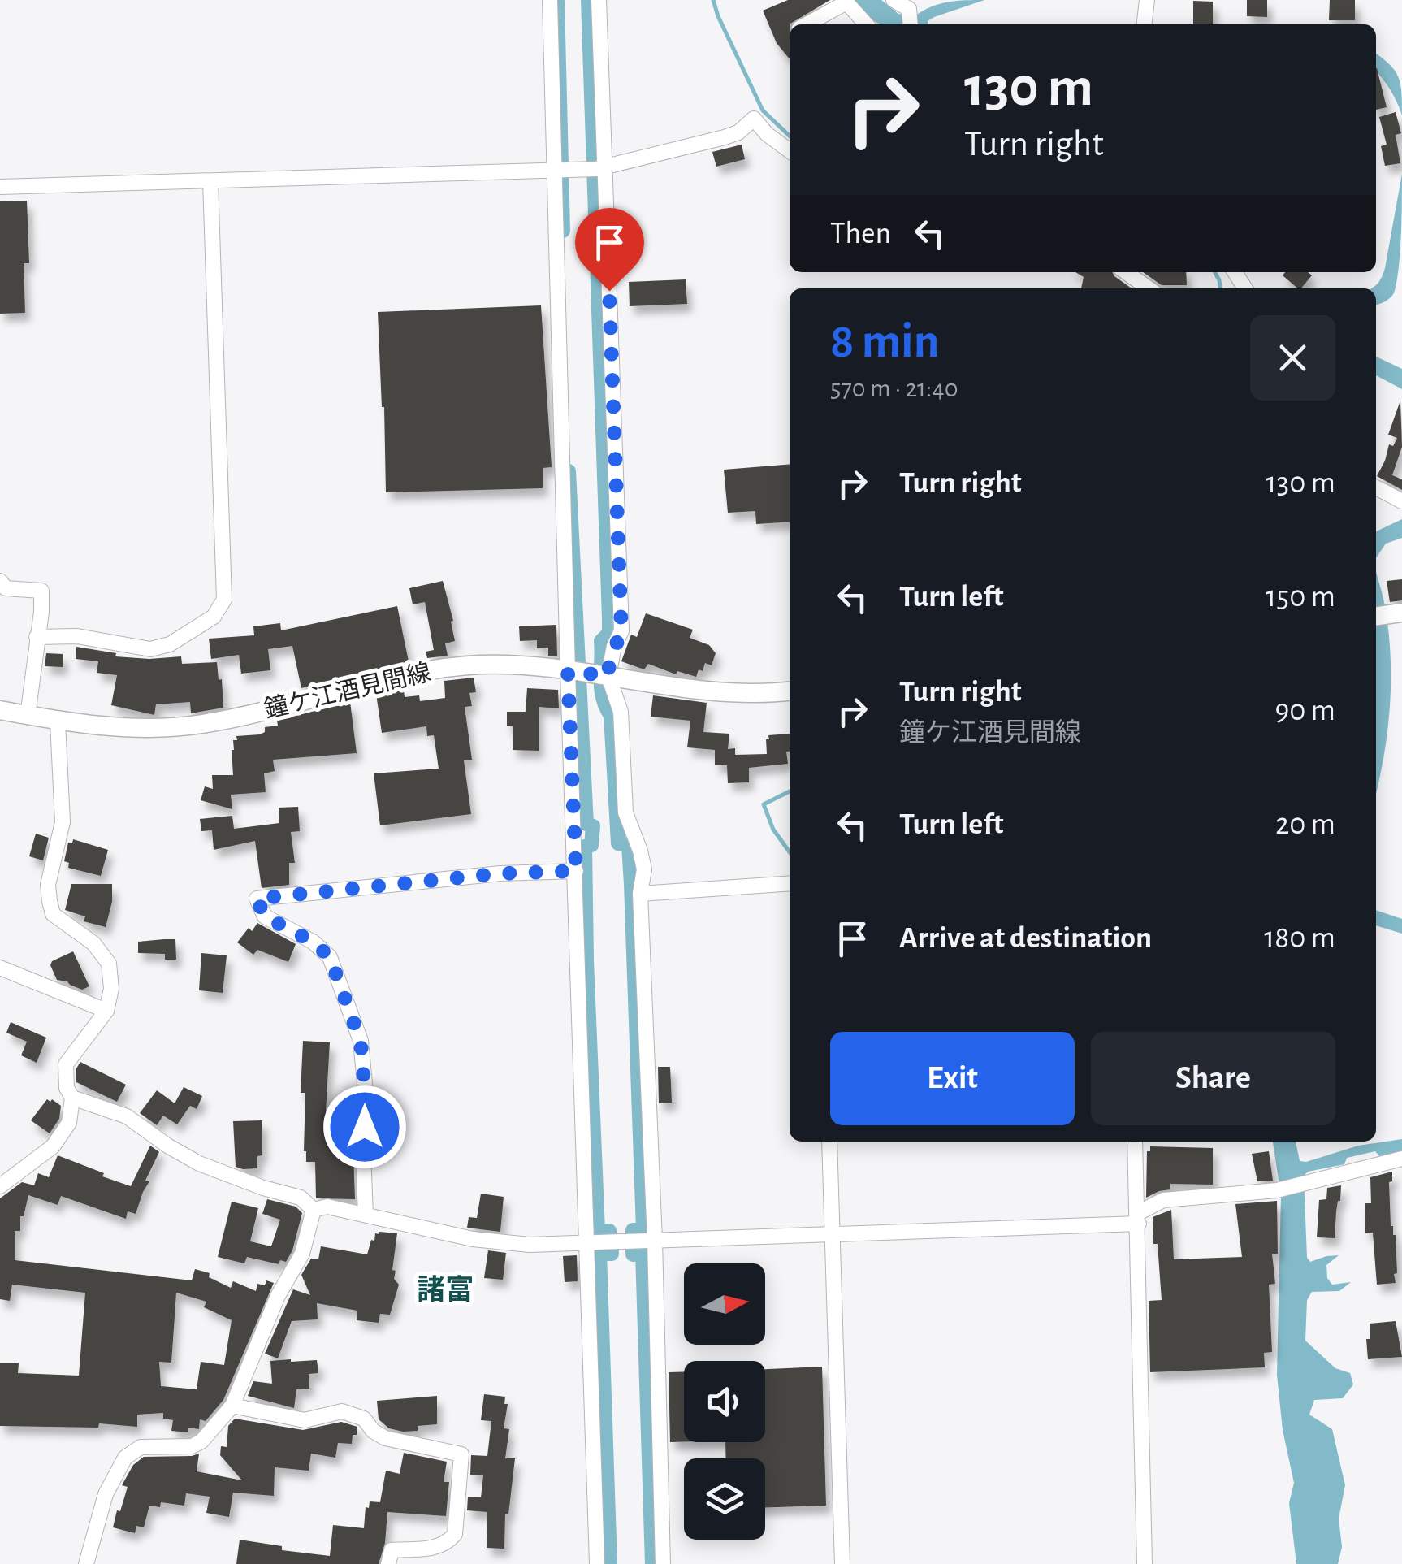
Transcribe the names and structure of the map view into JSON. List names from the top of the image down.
{
  "streets": {
    "main road": ["鐘ケ江酒見間線"]
  },
  "districts": ["諸富"],
  "north": "right",
  "page": {
    "turn": ["130 m", "Turn right"],
    "then": "Then",
    "heading": ["8 min", "570 m · 21:40"],
    "list": [
      {
        "name": "Turn right",
        "value": "130 m"
      },
      {
        "name": "Turn left",
        "value": "150 m"
      },
      {
        "name": "Turn right",
        "note": "鐘ケ江酒見間線",
        "value": "90 m"
      },
      {
        "name": "Turn left",
        "value": "20 m"
      },
      {
        "name": "Arrive at destination",
        "value": "180 m"
      }
    ],
    "buttons": ["Exit", "Share"]
  }
}
